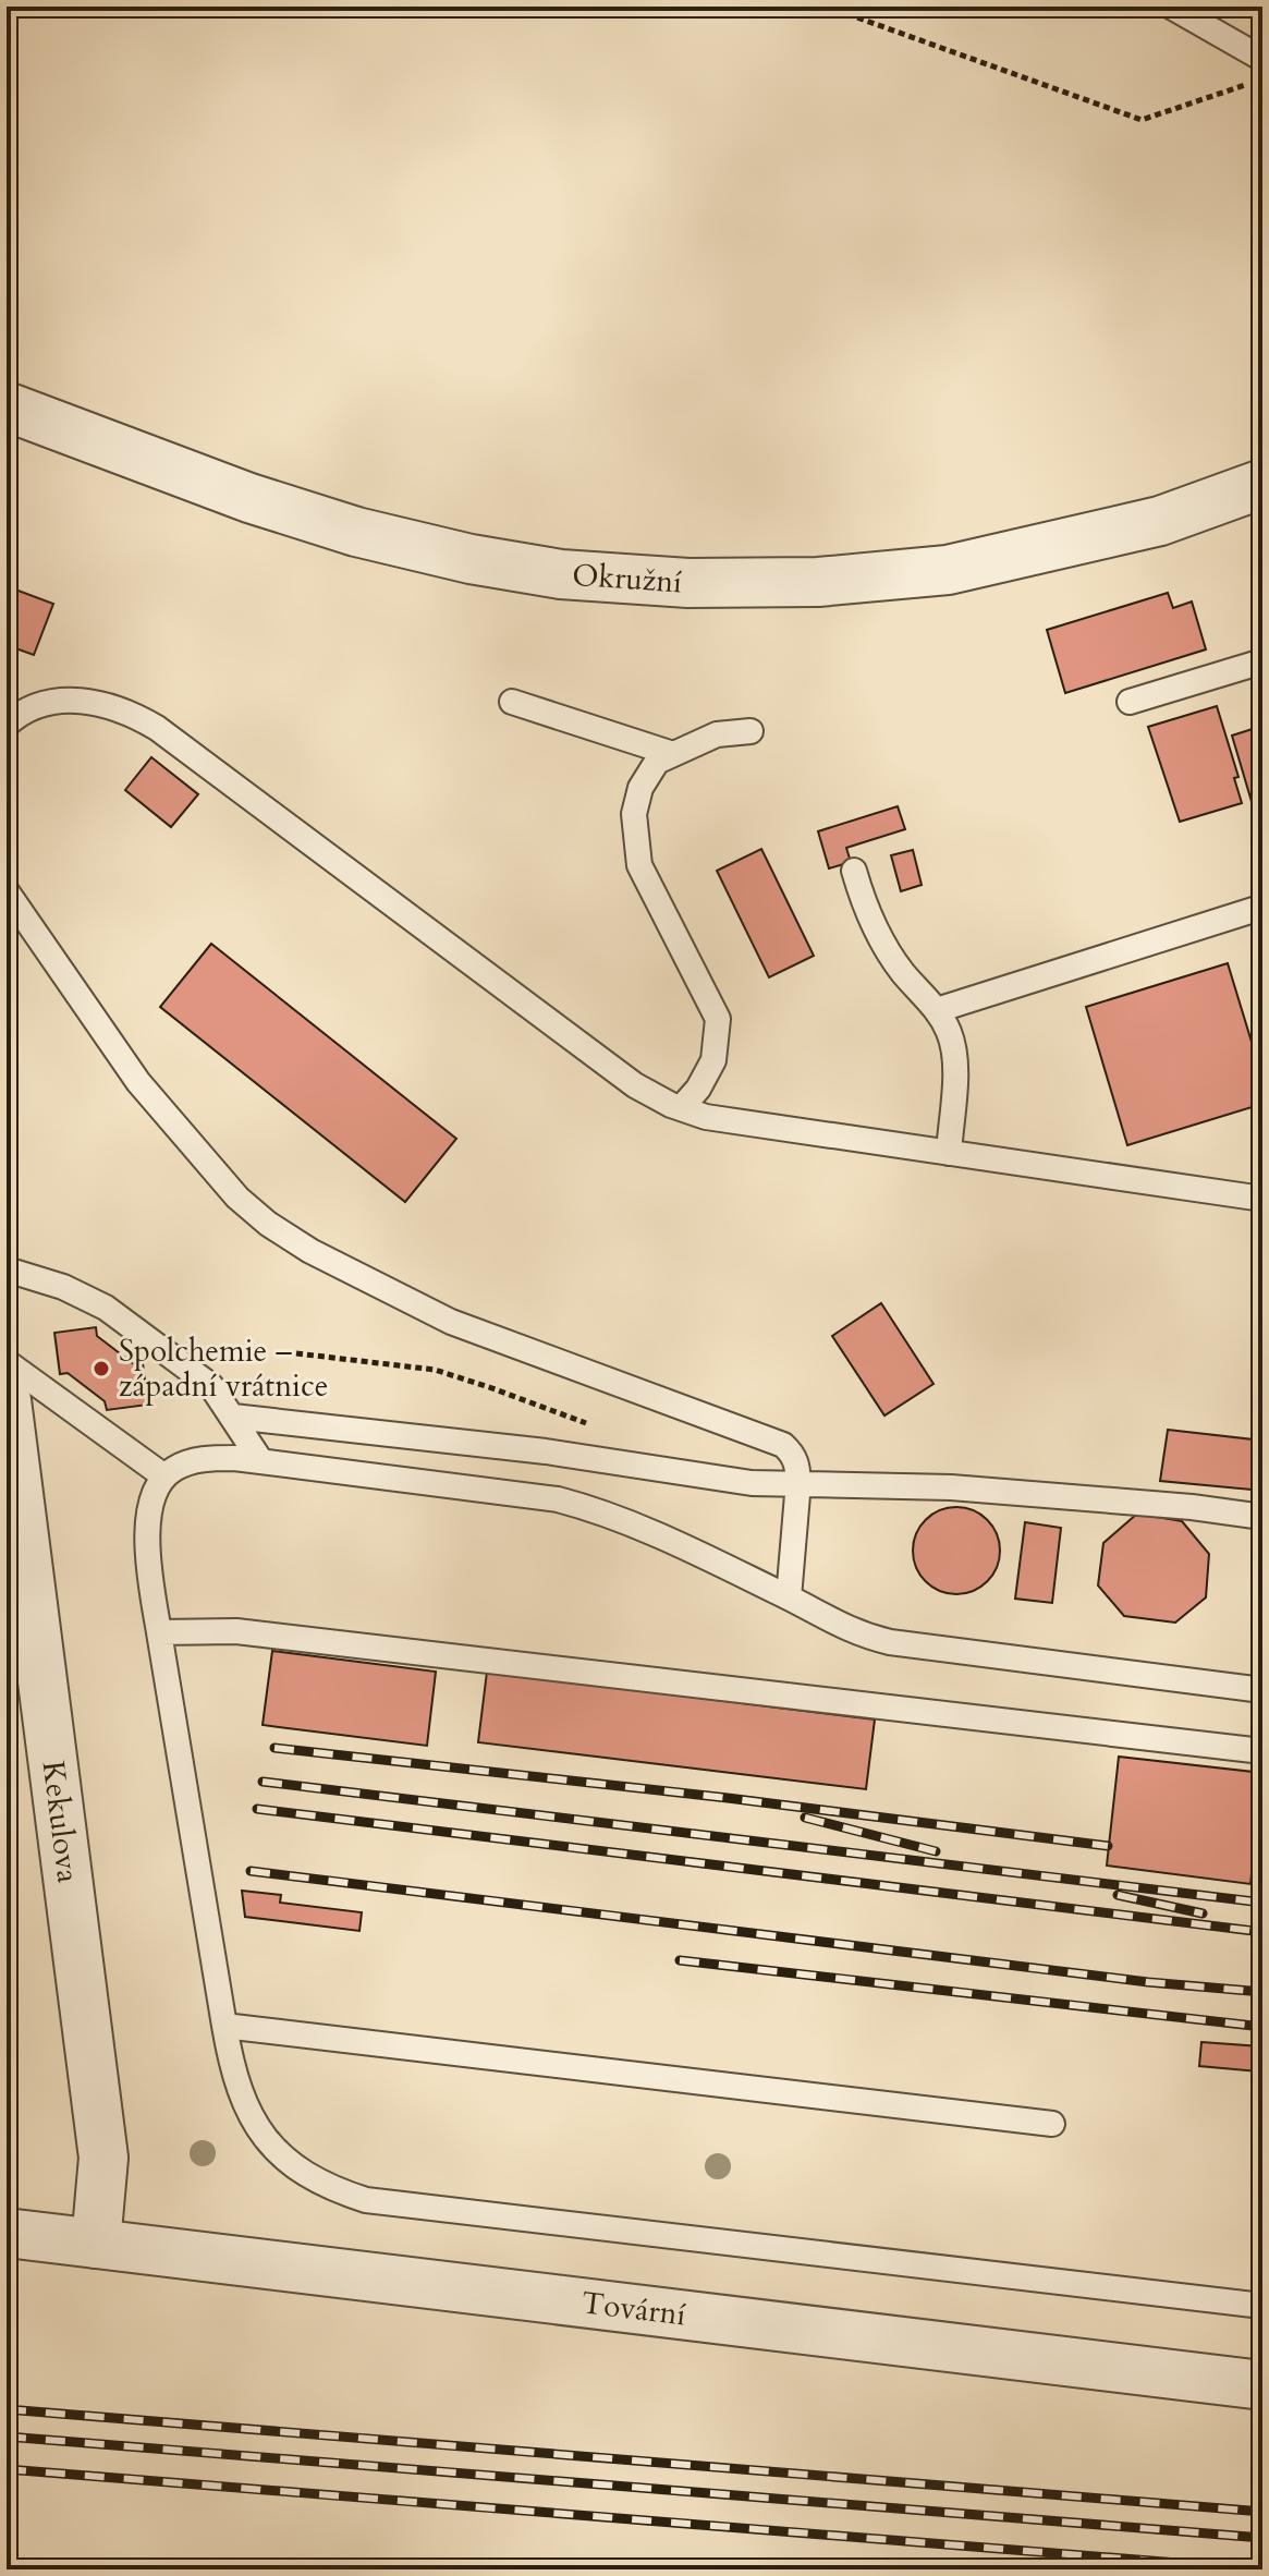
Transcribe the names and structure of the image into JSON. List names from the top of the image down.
{
  "streets": {
    "street": ["Okružní", "Kekulova", "Tovární"]
  },
  "crossings": [
    ["Kekulova", "Tovární"]
  ],
  "places": ["Spolchemie – západní vrátnice"]
}
